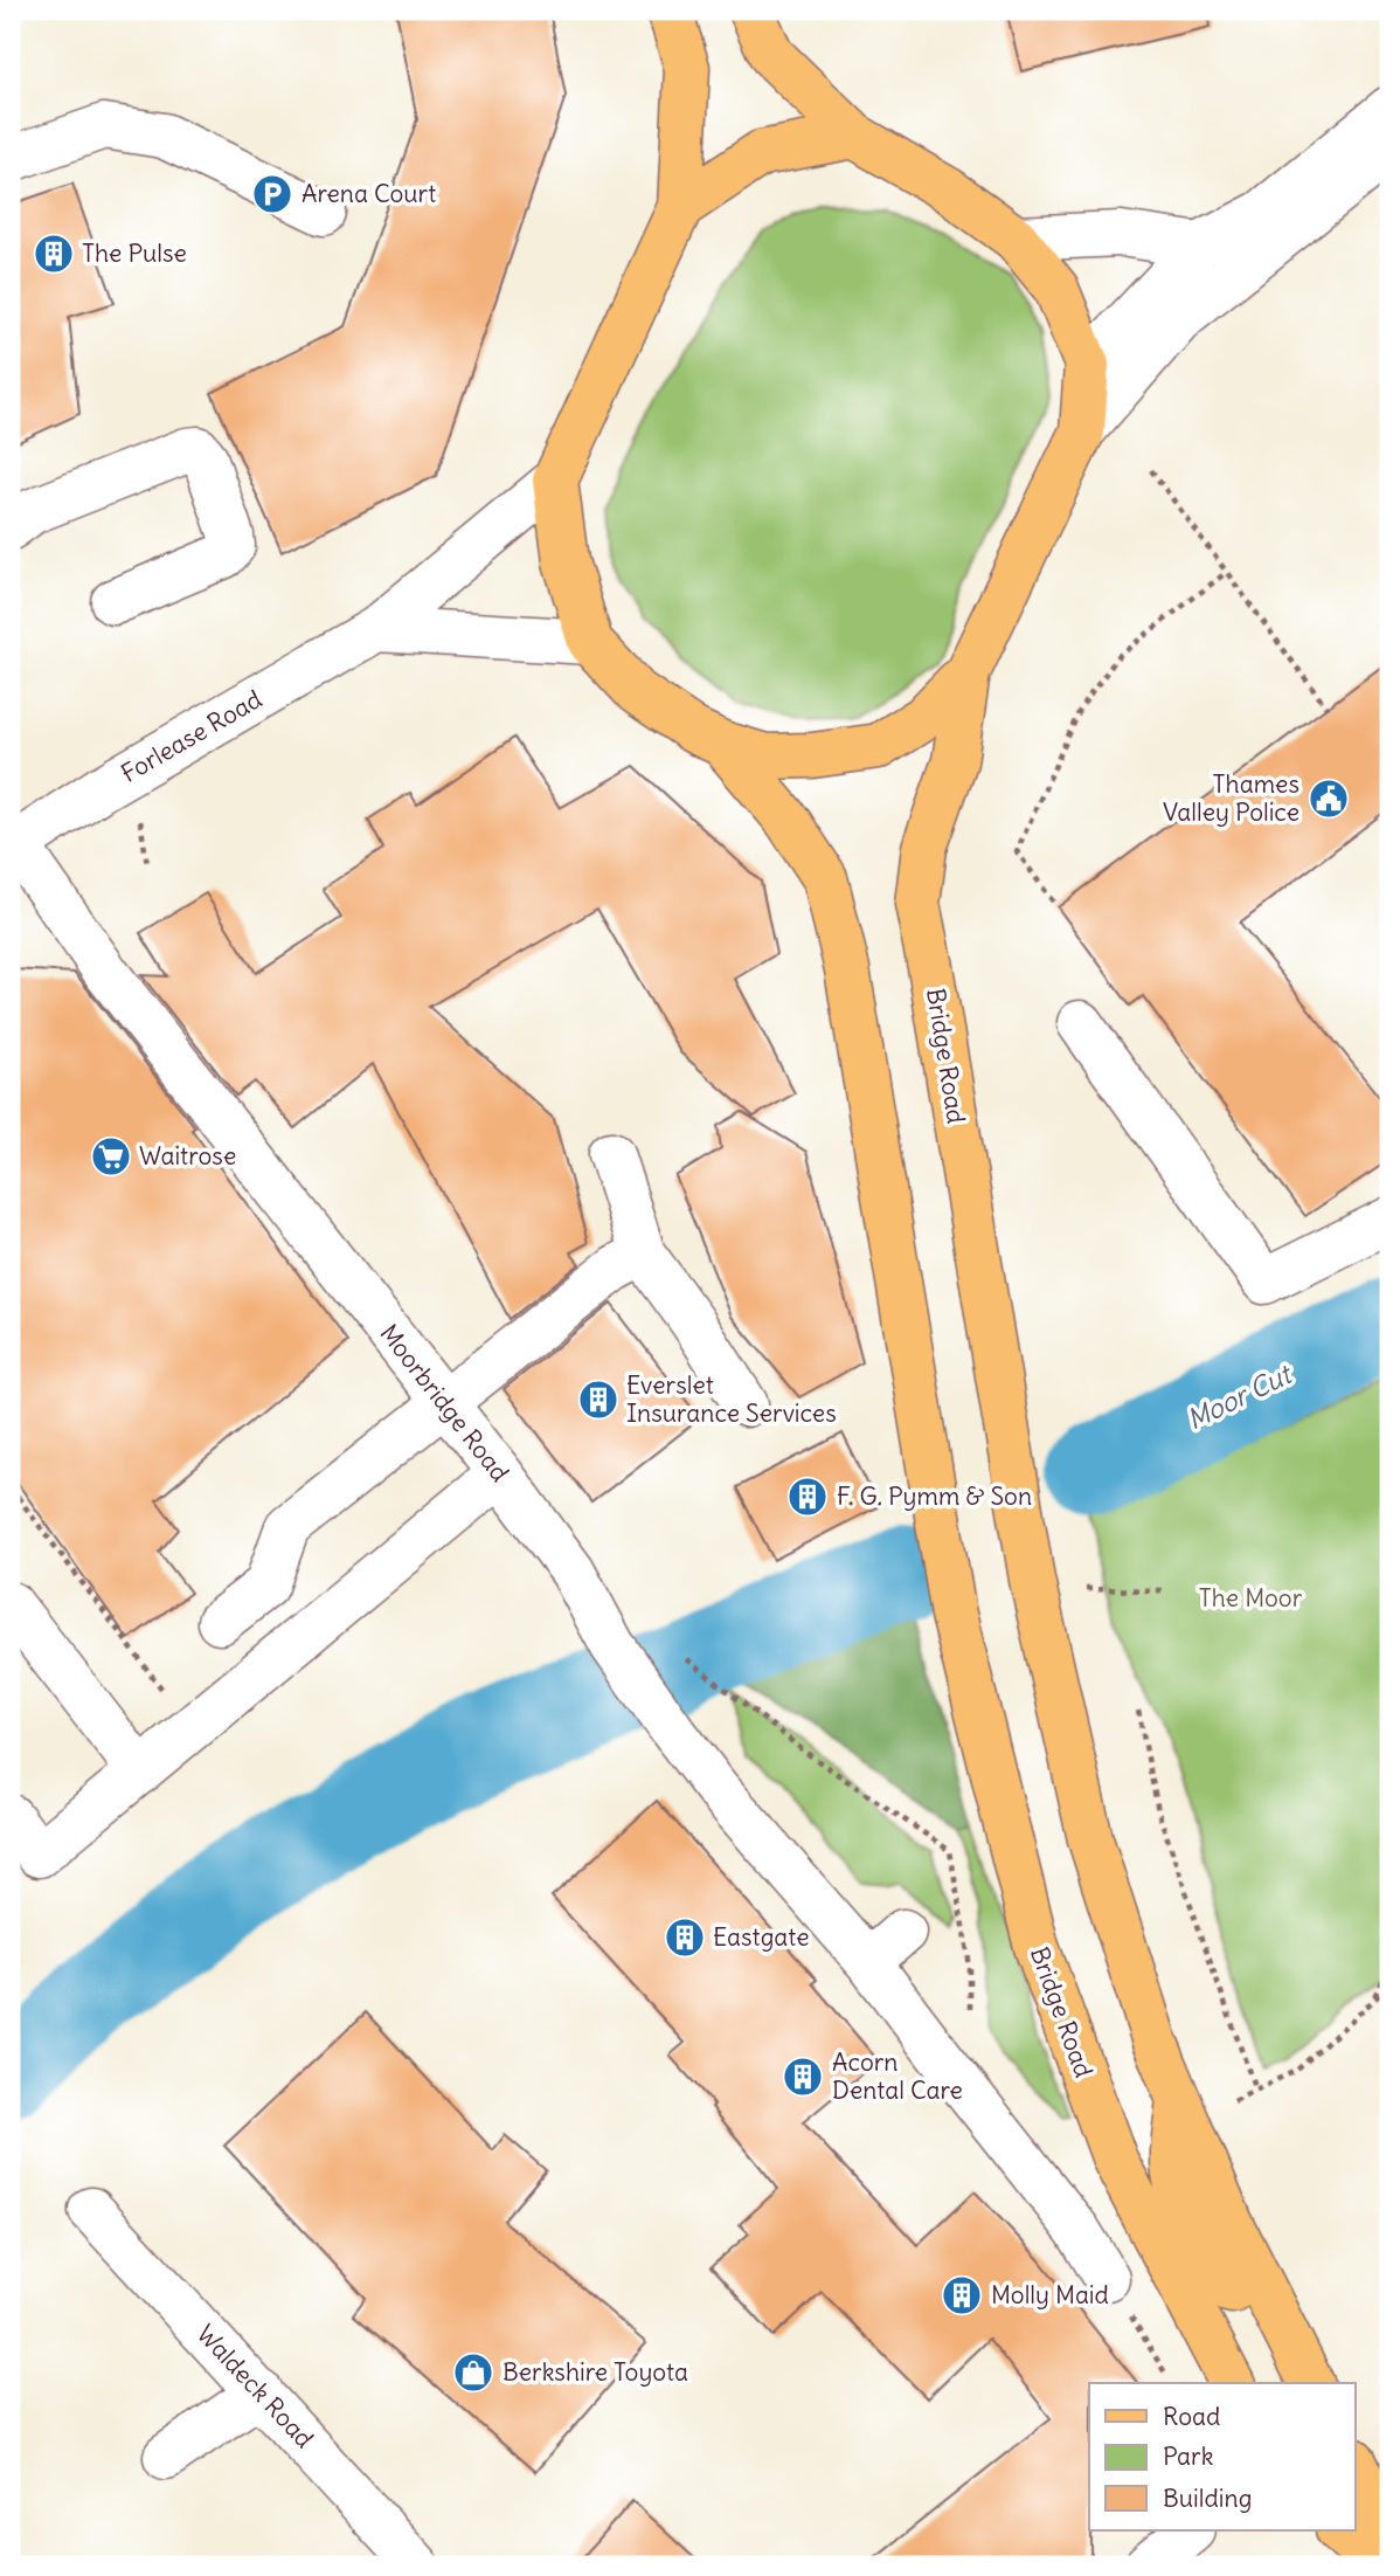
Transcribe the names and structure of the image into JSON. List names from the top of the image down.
{
  "streets": {
    "main road": ["Bridge Road"],
    "street": ["Forlease Road", "Moorbridge Road", "Waldeck Road"]
  },
  "crossings": [
    ["Forlease Road", "Moorbridge Road"]
  ],
  "water": ["Moor Cut"],
  "parks": ["The Moor"],
  "places": {
    "parking": ["Arena Court"],
    "building": [
      "The Pulse",
      "Everslet Insurance Services",
      "F. G. Pymm & Son",
      "Eastgate",
      "Acorn Dental Care",
      "Molly Maid"
    ],
    "public building": ["Thames Valley Police"],
    "supermarket": ["Waitrose"],
    "shop": ["Berkshire Toyota"]
  },
  "legend": ["Road", "Park", "Building"]
}
